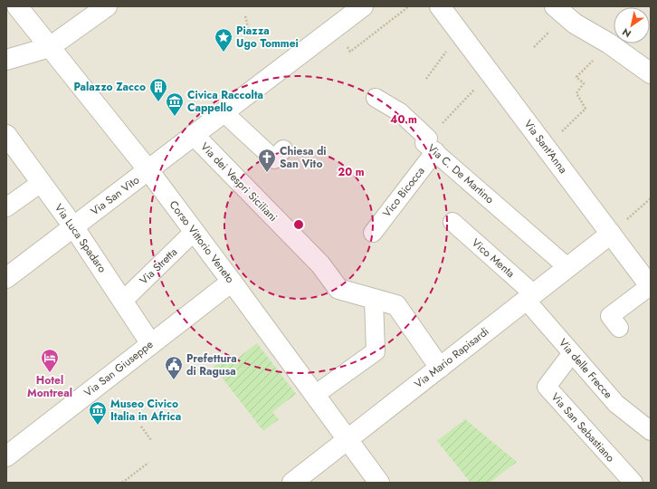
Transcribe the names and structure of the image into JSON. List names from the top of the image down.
{
  "streets": {
    "street": [
      "Via Sant'Anna",
      "Via C. De Martino",
      "Via dei Vespri Siciliani",
      "Vico Bicocca",
      "Via San Vito",
      "Via Luca Spadaro",
      "Corso Vittorio Veneto",
      "Vico Menta",
      "Via Stretta",
      "Via Mario Rapisardi",
      "Via San Giuseppe",
      "Via delle Frecce",
      "Via San Sebastiano"
    ]
  },
  "crossings": [
    ["Via Sant'Anna", "Via C. De Martino"],
    ["Via Sant'Anna", "Via Mario Rapisardi"],
    ["Via C. De Martino", "Vico Bicocca"],
    ["Via C. De Martino", "Via Mario Rapisardi"],
    ["Via dei Vespri Siciliani", "Via San Vito"],
    ["Via dei Vespri Siciliani", "Via Mario Rapisardi"],
    ["Via San Vito", "Via Luca Spadaro"],
    ["Via San Vito", "Corso Vittorio Veneto"],
    ["Via Luca Spadaro", "Via Stretta"],
    ["Via Luca Spadaro", "Via San Giuseppe"],
    ["Corso Vittorio Veneto", "Via Stretta"],
    ["Corso Vittorio Veneto", "Via Mario Rapisardi"],
    ["Corso Vittorio Veneto", "Via San Giuseppe"],
    ["Vico Menta", "Via Mario Rapisardi"],
    ["Vico Menta", "Via delle Frecce"],
    ["Via Mario Rapisardi", "Via delle Frecce"],
    ["Via delle Frecce", "Via San Sebastiano"]
  ],
  "places": {
    "place": ["Piazza Ugo Tommei"],
    "building": ["Palazzo Zacco"],
    "museum": ["Civica Raccolta Cappello", "Museo Civico Italia in Africa"],
    "church": ["Chiesa di San Vito"],
    "hotel": ["Hotel Montreal"],
    "public building": ["Prefettura di Ragusa"]
  },
  "north": "bottom left",
  "rings": ["40 m", "20 m"]
}
